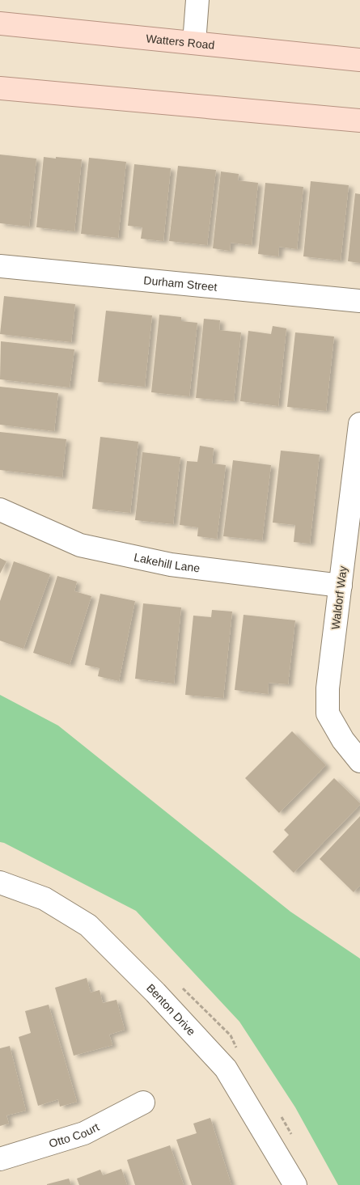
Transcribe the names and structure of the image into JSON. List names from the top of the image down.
{
  "streets": {
    "main road": ["Watters Road"],
    "street": [
      "Durham Street",
      "Lakehill Lane",
      "Waldorf Way",
      "Benton Drive",
      "Otto Court"
    ]
  },
  "crossings": [
    ["Lakehill Lane", "Waldorf Way"]
  ]
}
